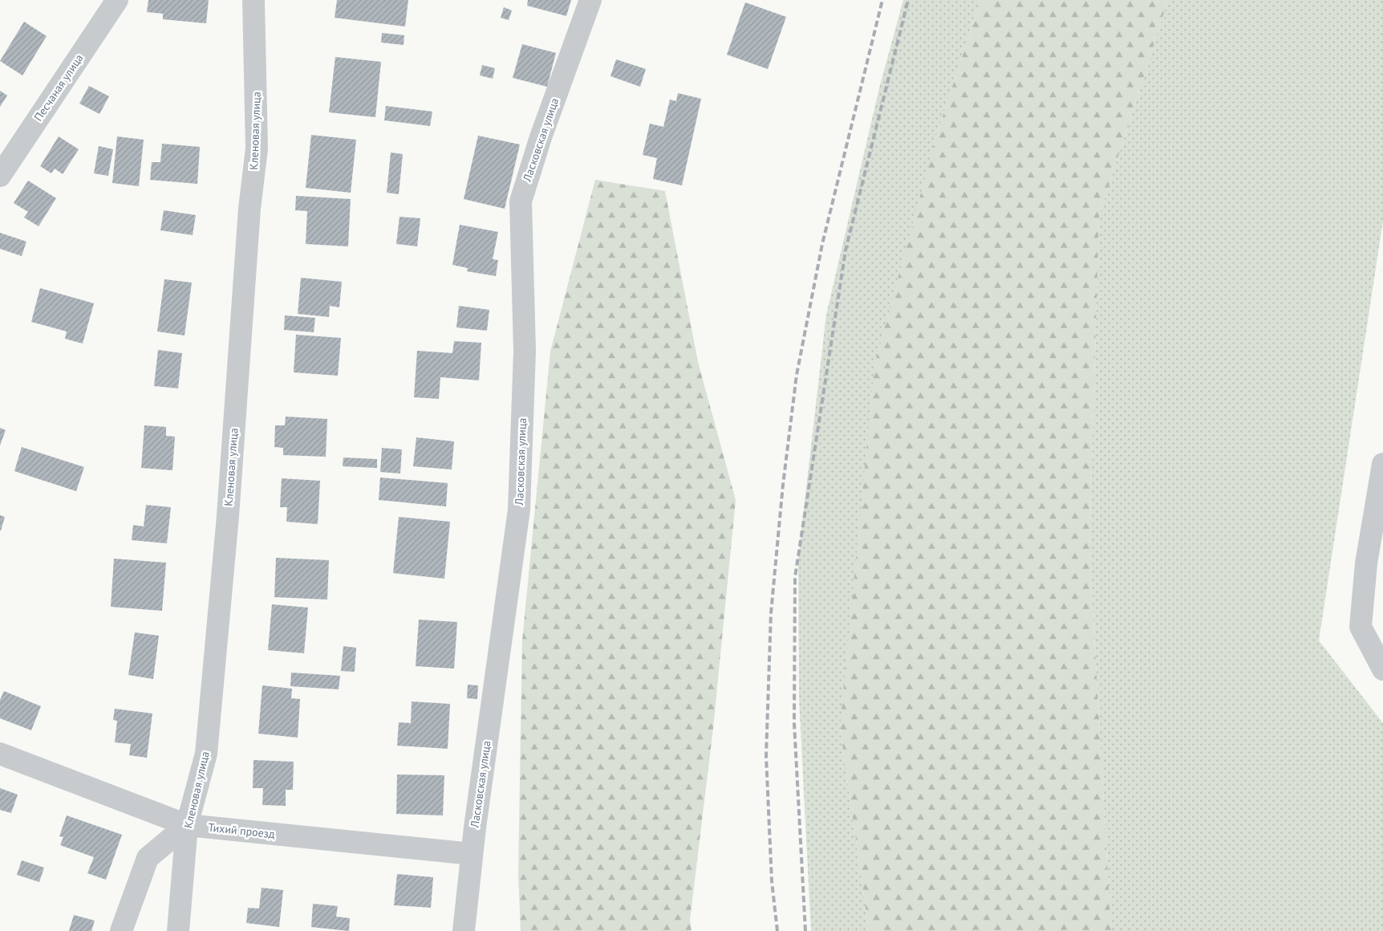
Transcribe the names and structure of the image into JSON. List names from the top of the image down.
{
  "streets": {
    "street": [
      "Песчаная улица",
      "Кленовая улица",
      "Ласковская улица",
      "Тихий проезд"
    ]
  },
  "crossings": [
    ["Кленовая улица", "Тихий проезд"],
    ["Ласковская улица", "Тихий проезд"]
  ]
}
